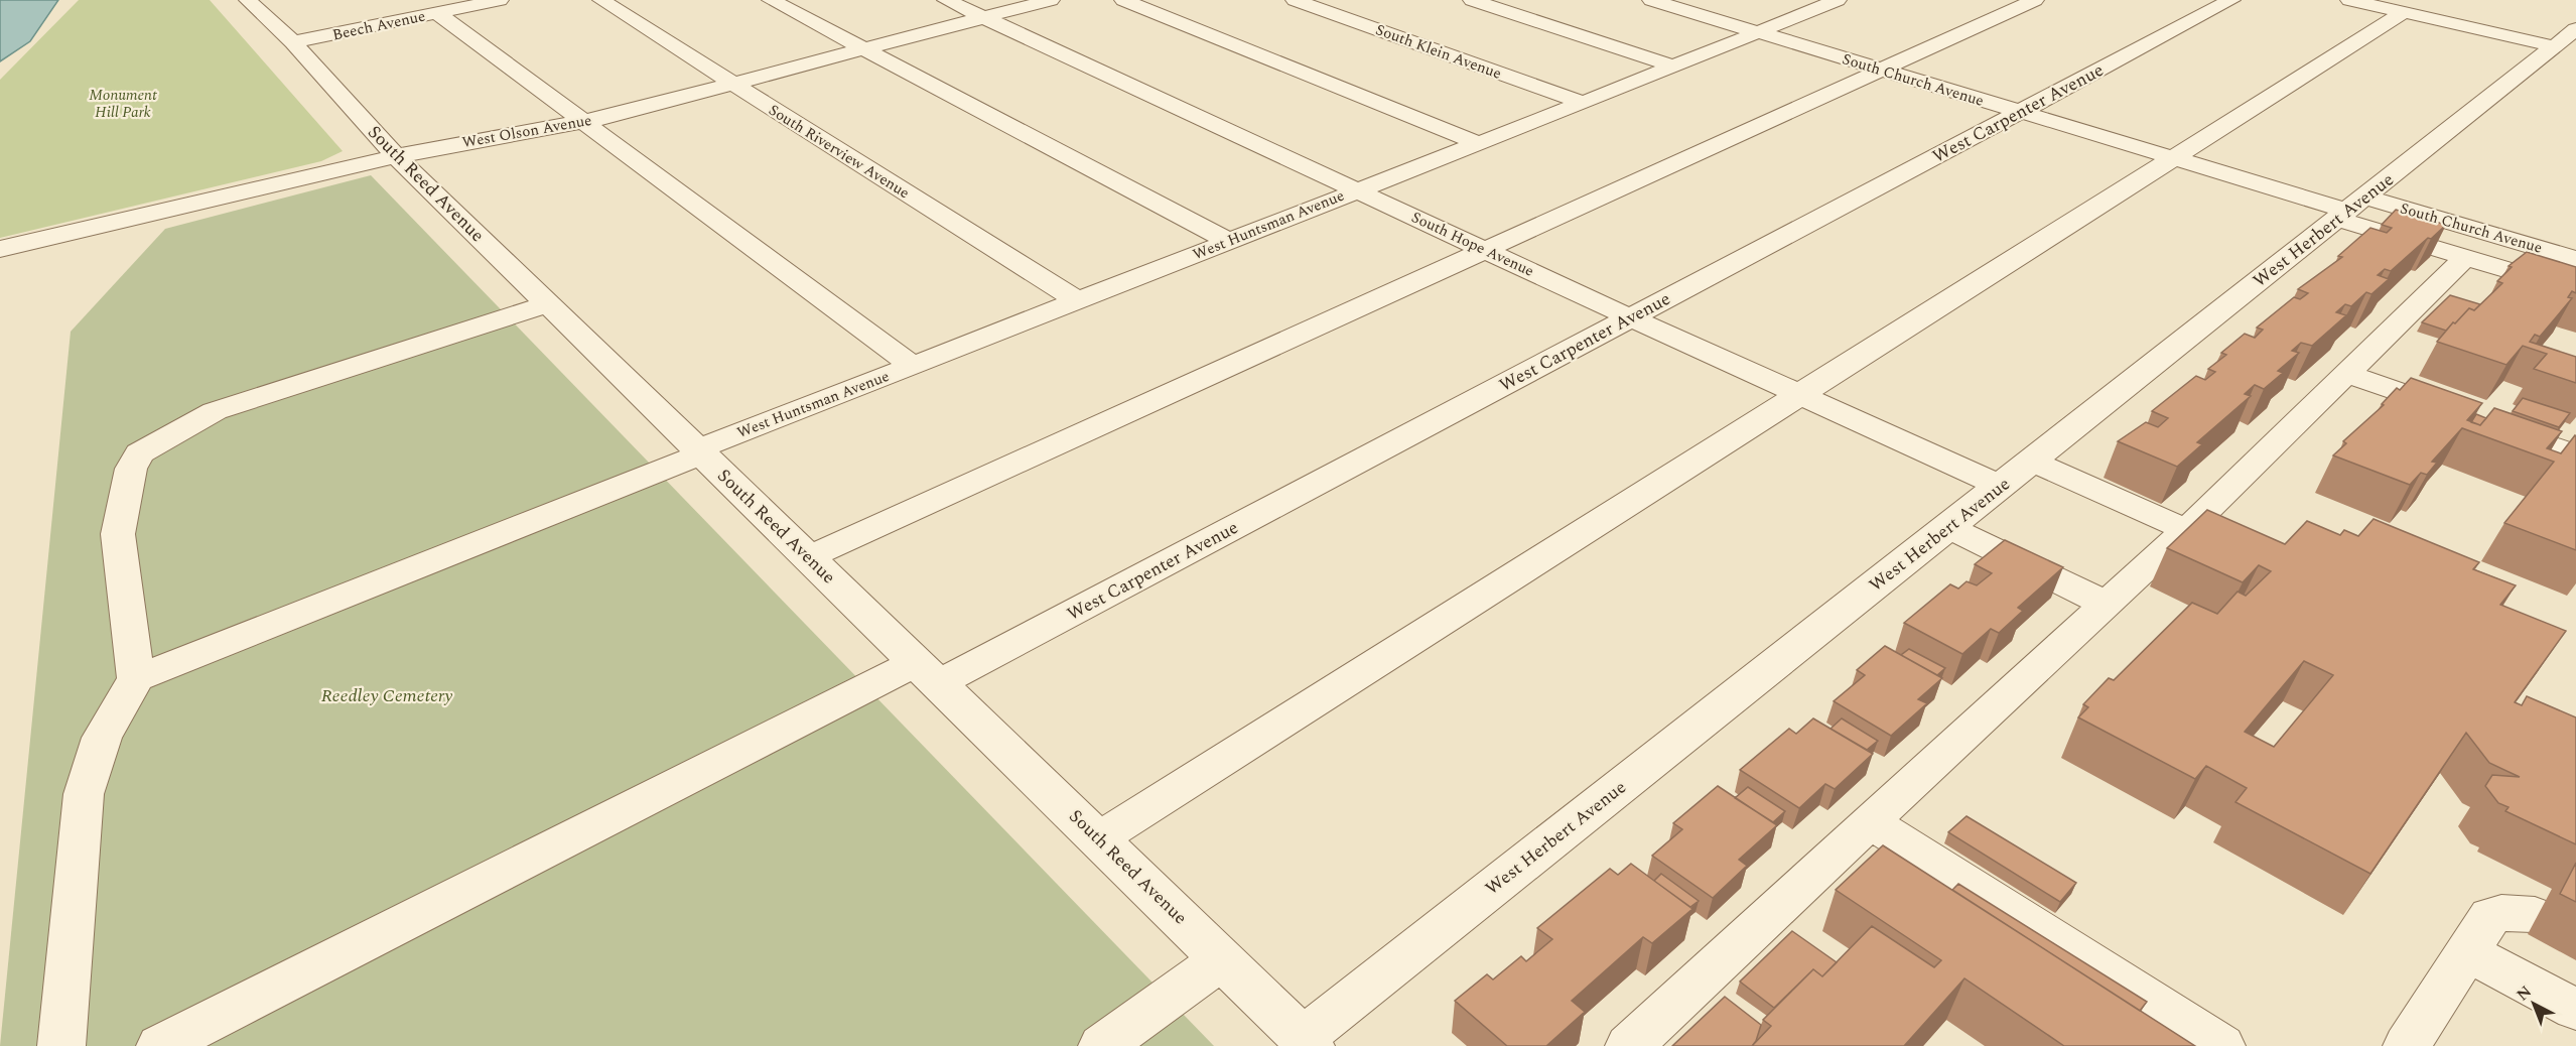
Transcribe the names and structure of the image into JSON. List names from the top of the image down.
{
  "streets": {
    "street": [
      "Beech Avenue",
      "South Klein Avenue",
      "South Church Avenue",
      "West Carpenter Avenue",
      "West Olson Avenue",
      "South Riverview Avenue",
      "South Reed Avenue",
      "West Huntsman Avenue",
      "West Herbert Avenue",
      "South Hope Avenue"
    ]
  },
  "crossings": [
    ["Beech Avenue", "South Reed Avenue"],
    ["South Klein Avenue", "West Huntsman Avenue"],
    ["South Church Avenue", "West Carpenter Avenue"],
    ["South Church Avenue", "West Huntsman Avenue"],
    ["South Church Avenue", "West Herbert Avenue"],
    ["West Carpenter Avenue", "South Reed Avenue"],
    ["West Carpenter Avenue", "South Hope Avenue"],
    ["West Olson Avenue", "South Riverview Avenue"],
    ["West Olson Avenue", "South Reed Avenue"],
    ["West Olson Avenue", "South Hope Avenue"],
    ["South Riverview Avenue", "West Huntsman Avenue"],
    ["South Reed Avenue", "West Huntsman Avenue"],
    ["South Reed Avenue", "West Herbert Avenue"],
    ["West Huntsman Avenue", "South Hope Avenue"],
    ["West Herbert Avenue", "South Hope Avenue"]
  ],
  "parks": ["Monument Hill Park", "Reedley Cemetery"],
  "north": "top left"
}
